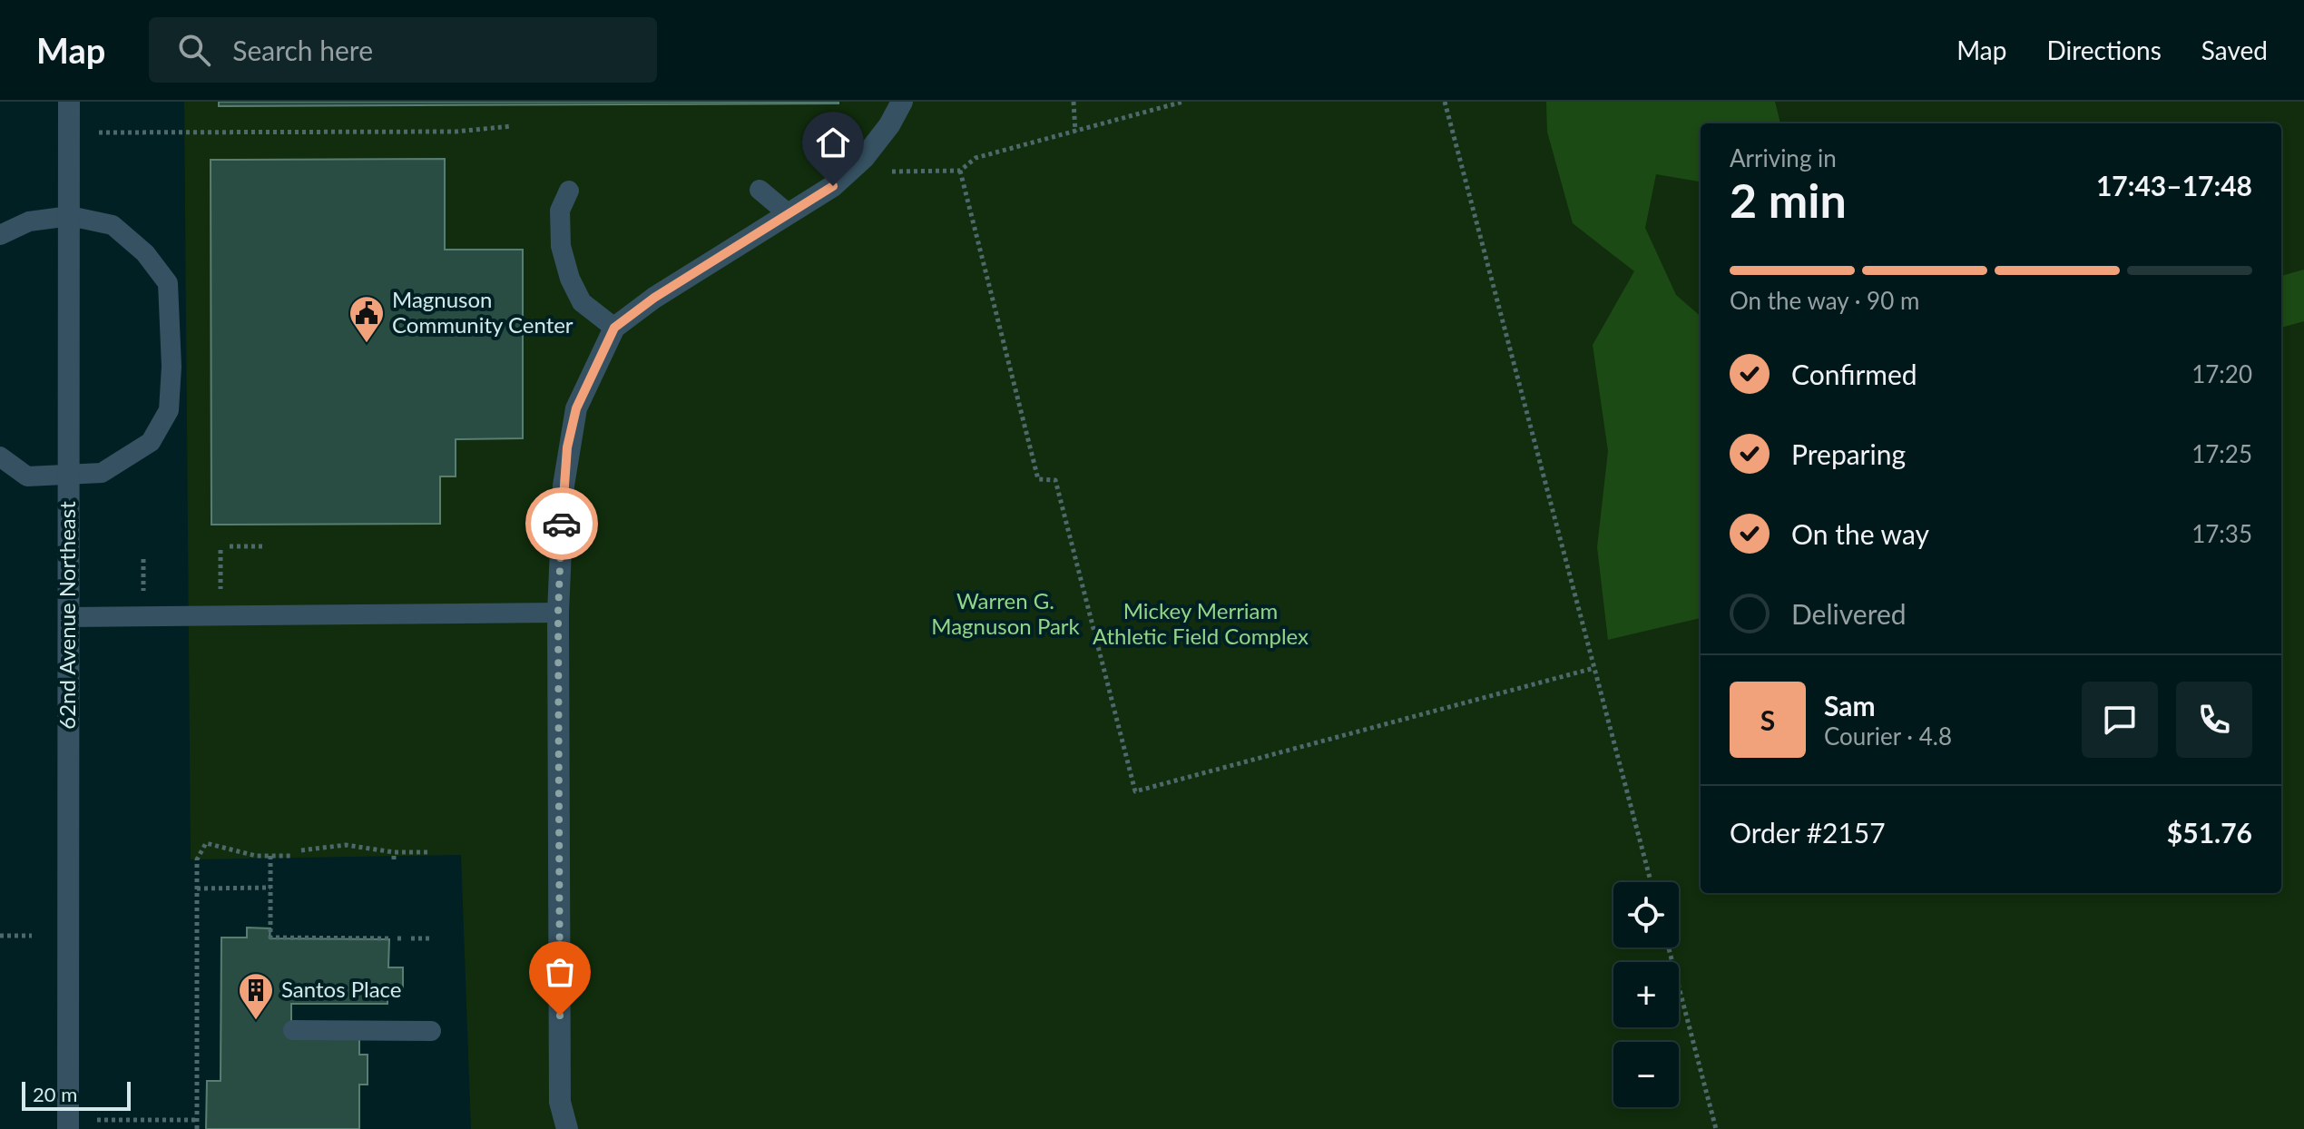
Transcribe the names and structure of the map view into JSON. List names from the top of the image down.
{
  "streets": {
    "street": ["62nd Avenue Northeast"]
  },
  "parks": ["Warren G. Magnuson Park", "Mickey Merriam Athletic Field Complex"],
  "places": {
    "public building": ["Magnuson Community Center"],
    "building": ["Santos Place"]
  },
  "scale_bar": "20 m",
  "page": {
    "header": "Map",
    "search": "Search here",
    "nav": ["Map", "Directions", "Saved"],
    "heading": ["2 min", "Arriving in", "17:43–17:48"],
    "panel": [
      "Sam",
      "Courier · 4.8",
      "Order #2157",
      "$51.76"
    ],
    "bar": "On the way · 90 m",
    "list": [
      ["Confirmed", "17:20"],
      ["Preparing", "17:25"],
      ["On the way", "17:35"],
      "Delivered"
    ],
    "round": "S",
    "map_buttons": ["+", "−"],
    "scale": "20 m"
  }
}
